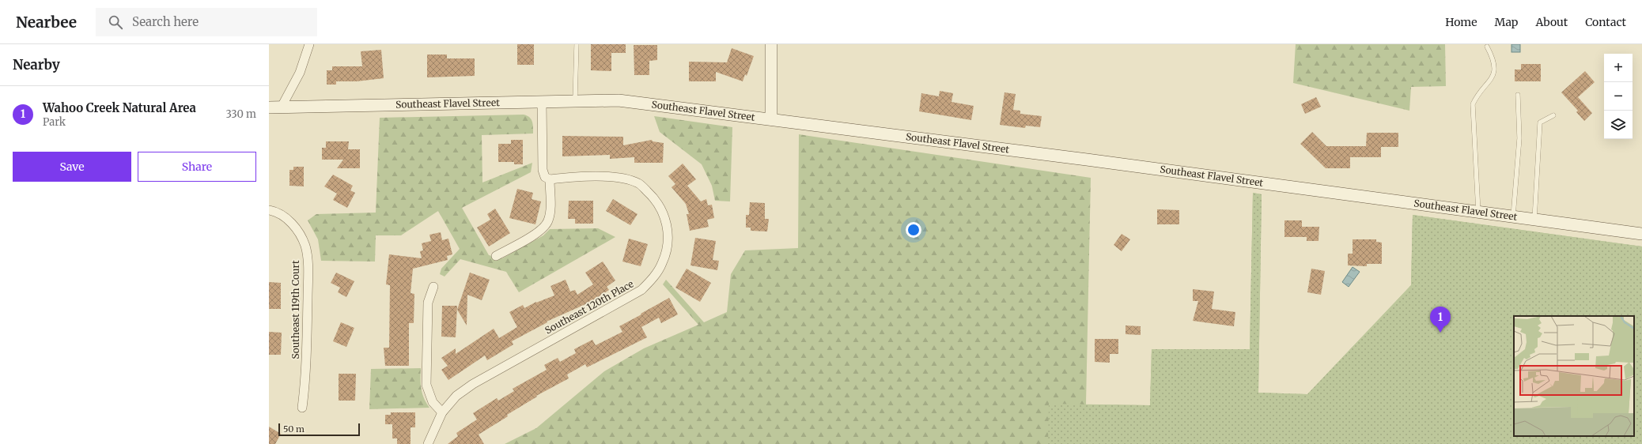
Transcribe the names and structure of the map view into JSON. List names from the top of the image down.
{
  "streets": {
    "street": ["Southeast Flavel Street", "Southeast 120th Place", "Southeast 119th Court"]
  },
  "scale_bar": "50 m",
  "page": {
    "header": "Nearbee",
    "search": "Search here",
    "nav": [
      "Home",
      "Map",
      "About",
      "Contact"
    ],
    "heading": "Nearby",
    "map_buttons": ["+", "−"],
    "list": [
      {
        "mark": "1",
        "name": "Wahoo Creek Natural Area",
        "note": "Park",
        "value": "330 m"
      }
    ],
    "buttons": ["Save", "Share"],
    "pins": "1",
    "scale": "50 m"
  }
}
